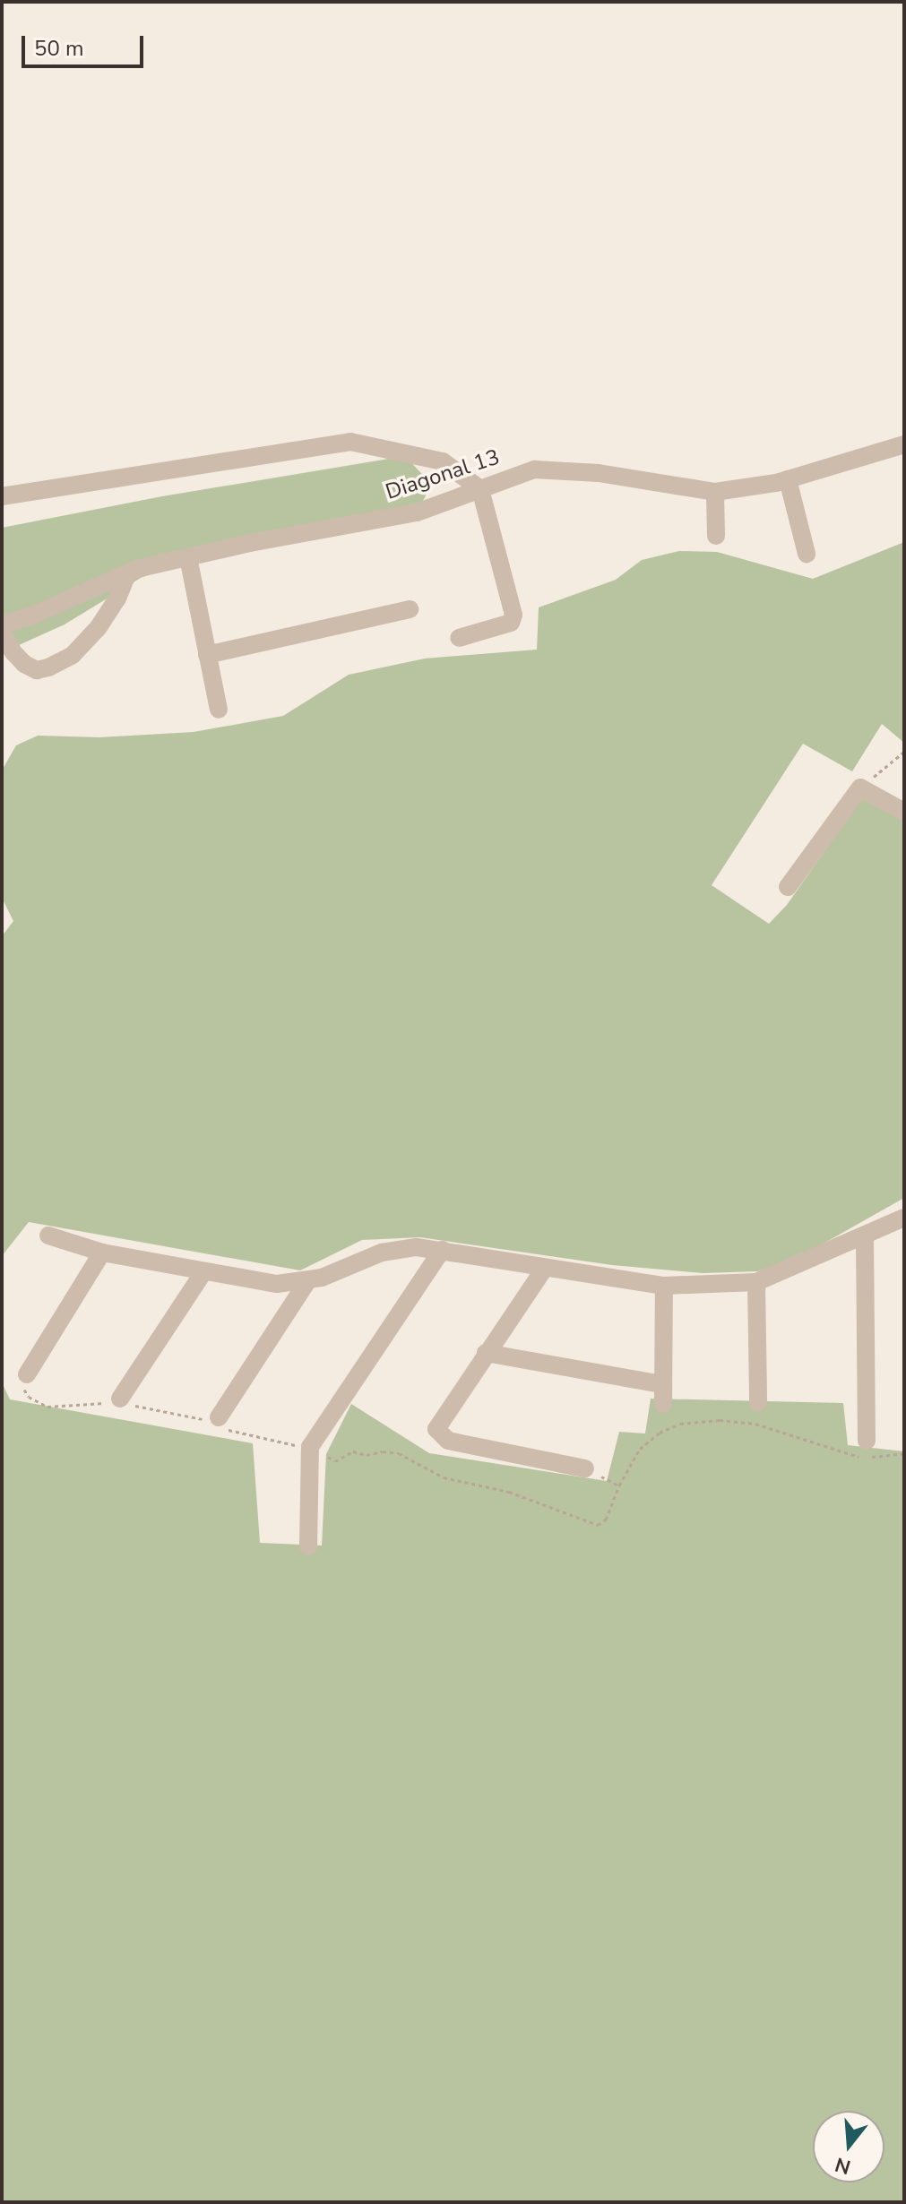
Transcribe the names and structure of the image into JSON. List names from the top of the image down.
{
  "streets": {
    "street": ["Diagonal 13"]
  },
  "scale_bar": "50 m",
  "north": "bottom"
}
